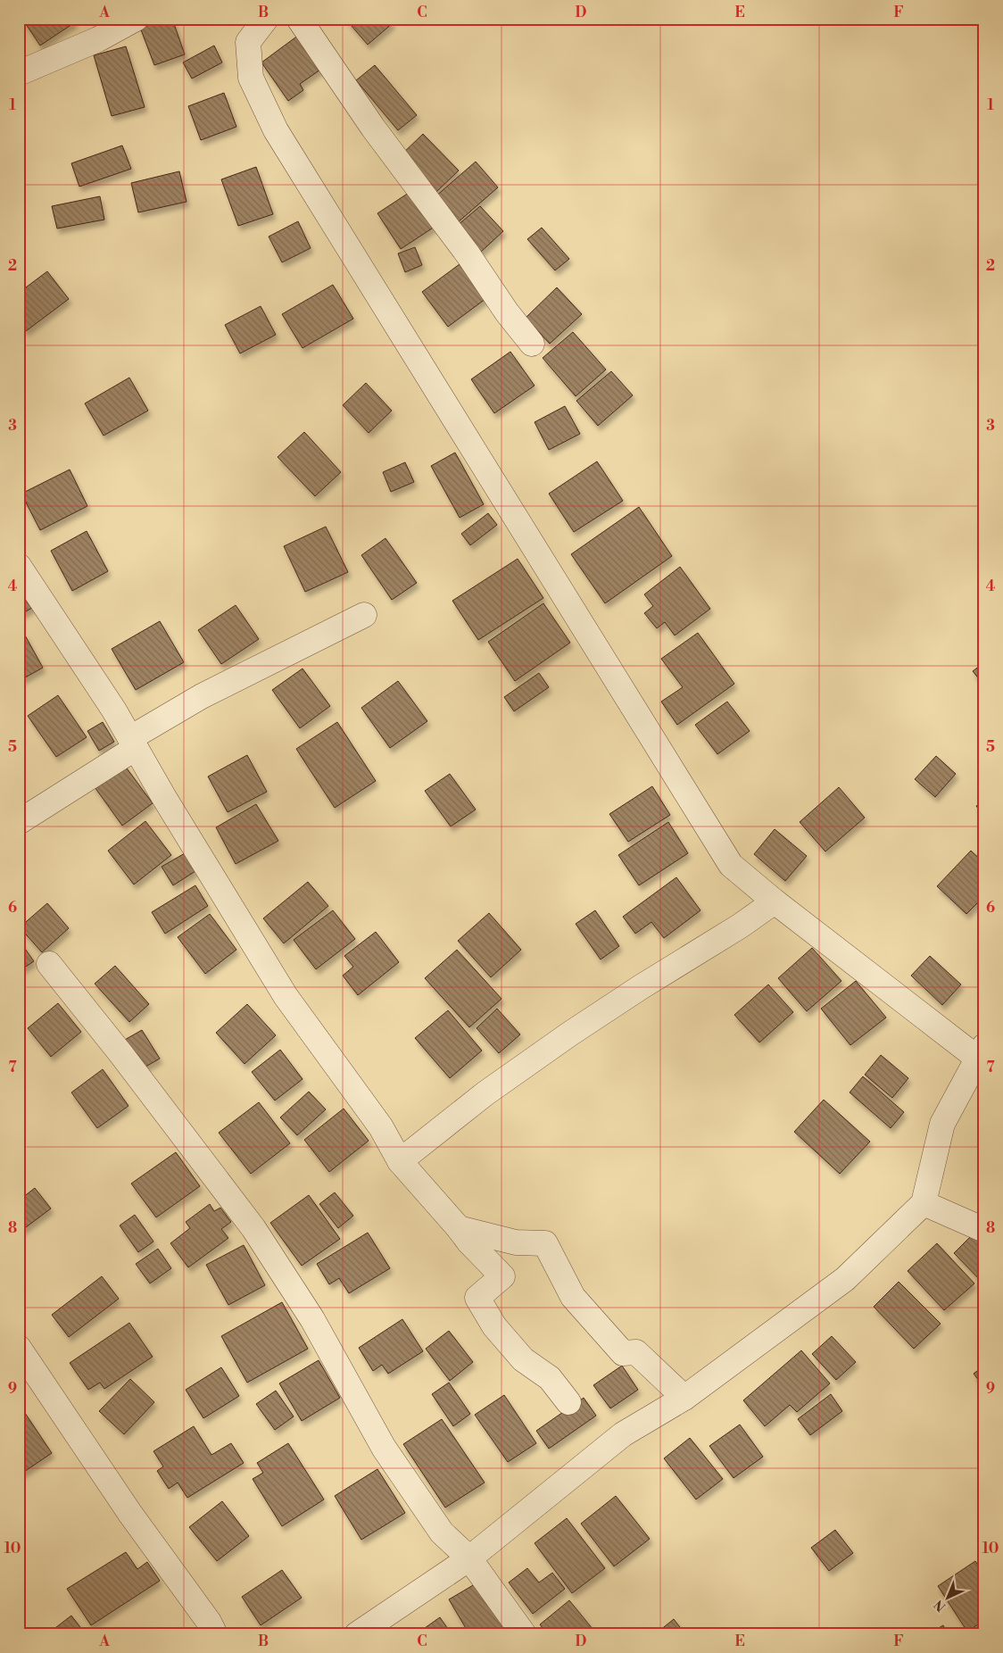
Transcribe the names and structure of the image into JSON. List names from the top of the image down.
{
  "north": "bottom left",
  "grid": {
    "columns": [
      "A",
      "B",
      "C",
      "D",
      "E",
      "F"
    ],
    "rows": [
      "1",
      "2",
      "3",
      "4",
      "5",
      "6",
      "7",
      "8",
      "9",
      "10"
    ]
  }
}
